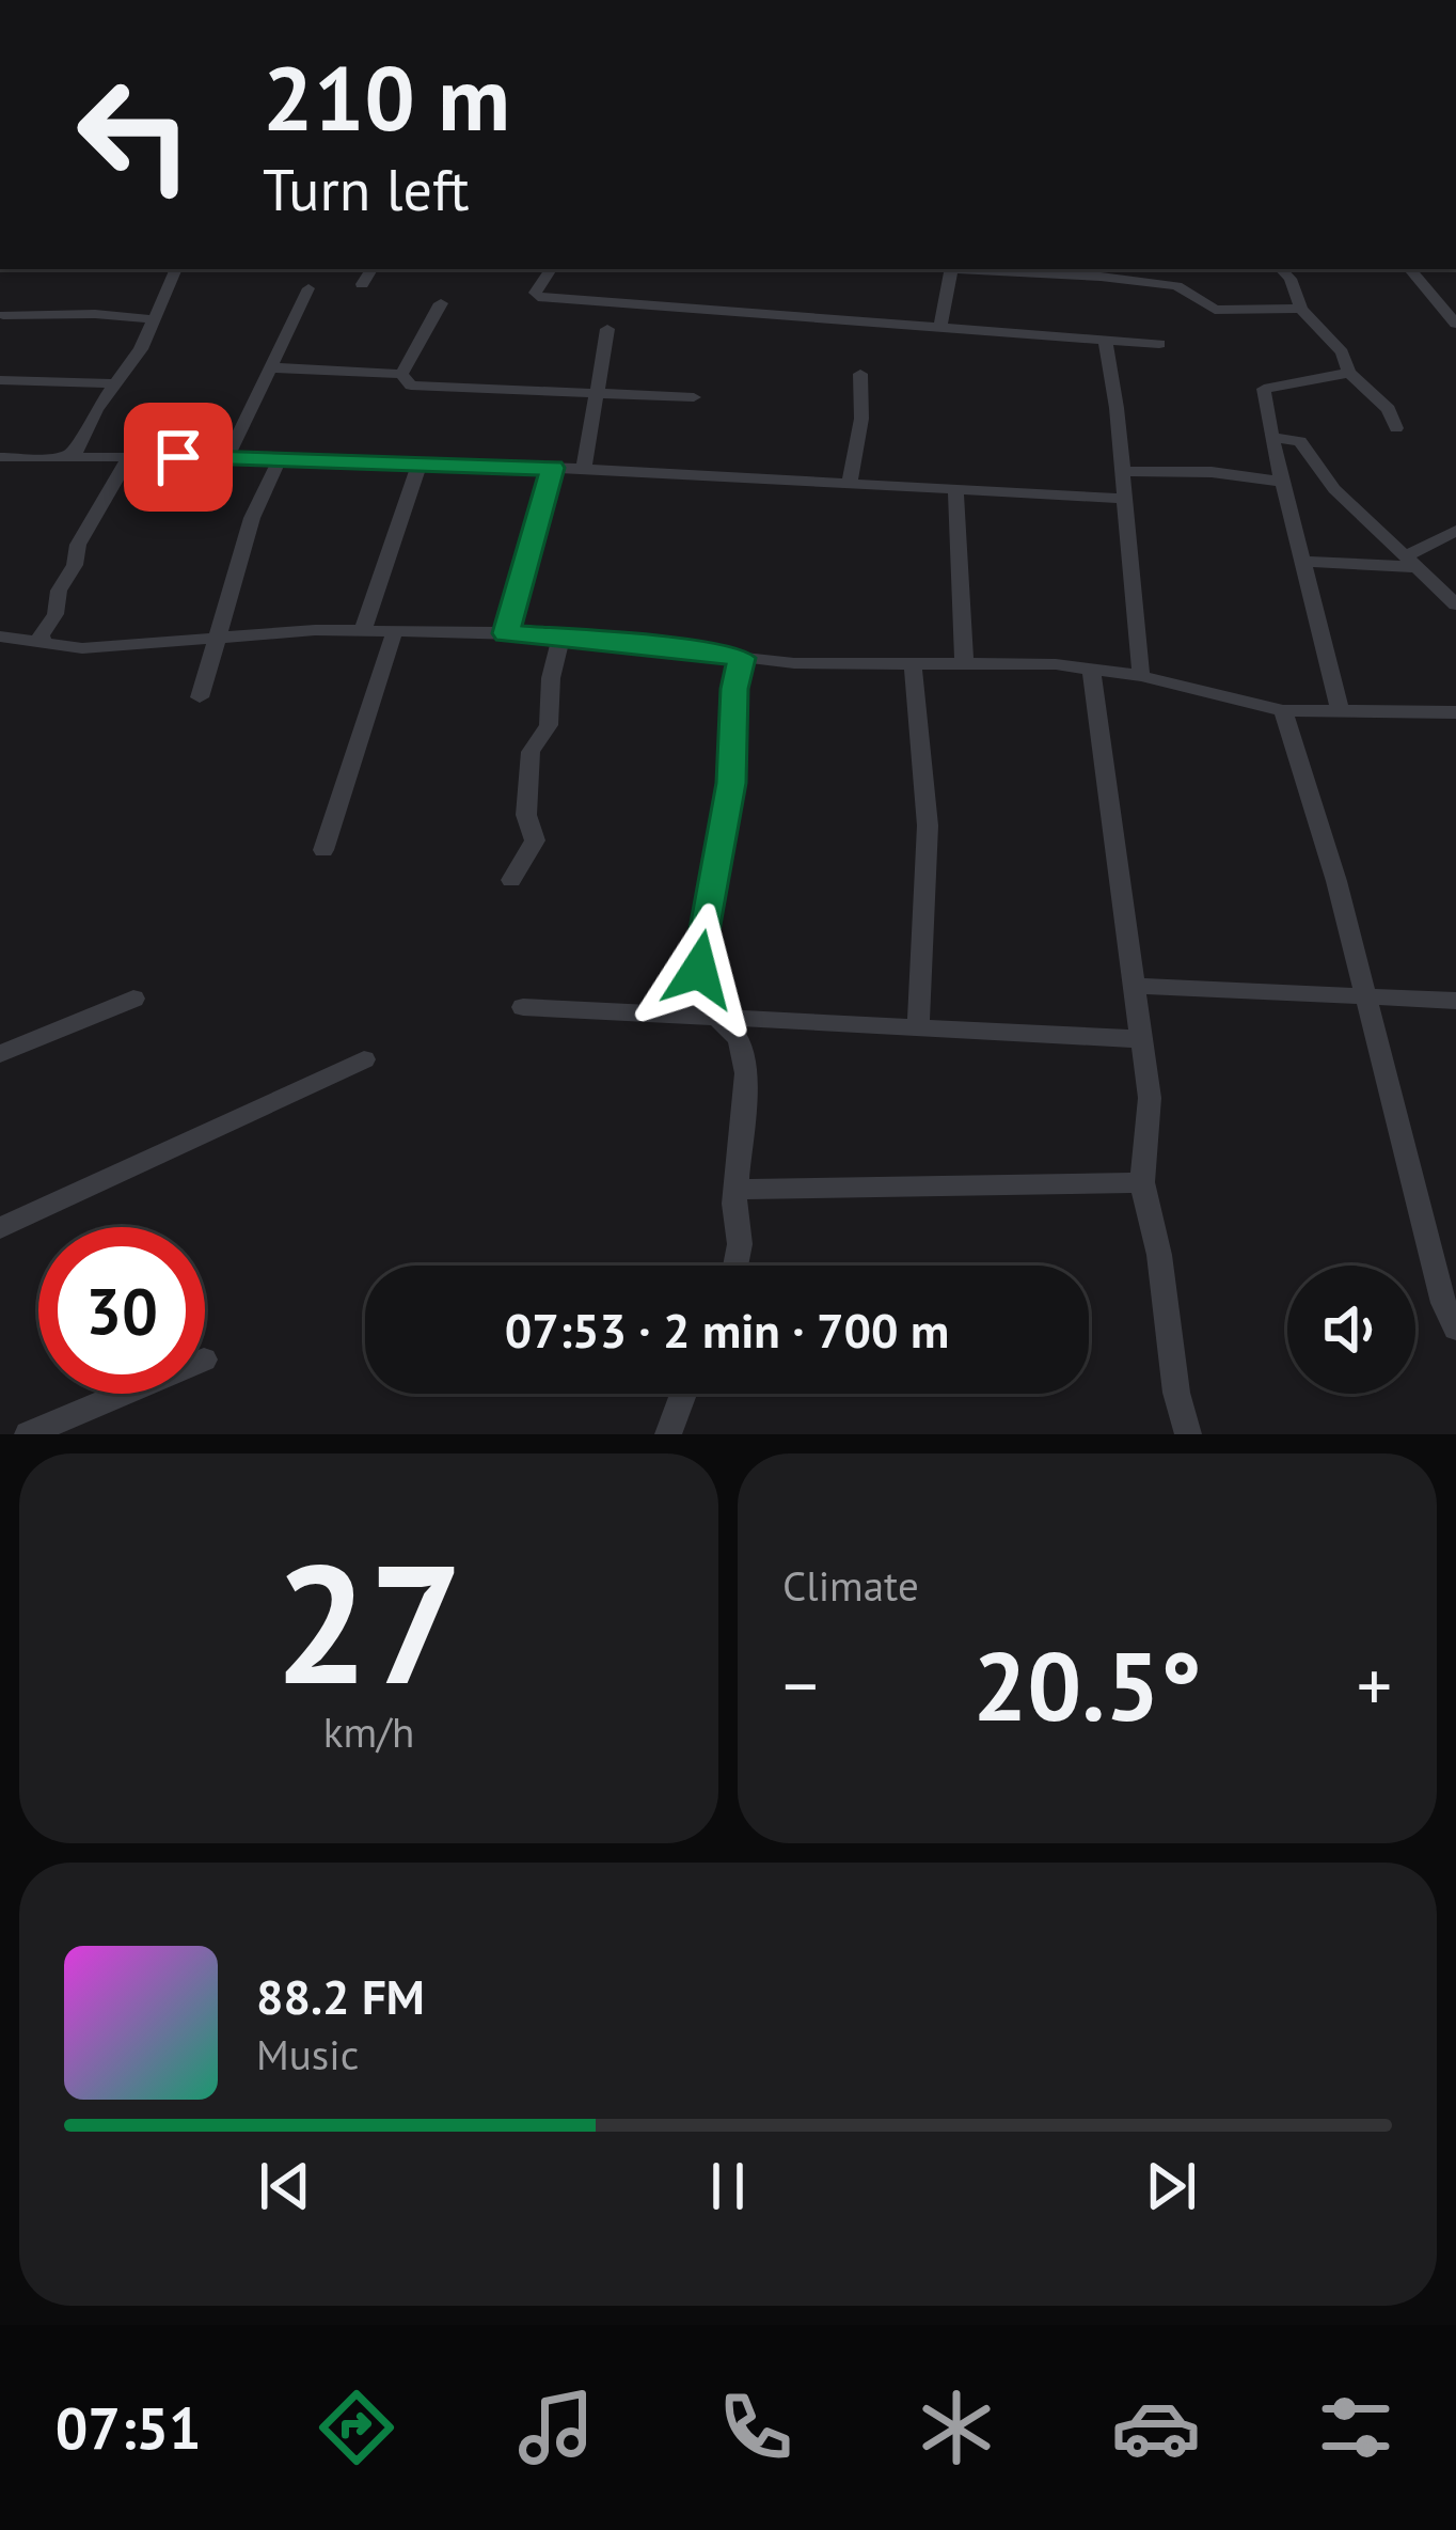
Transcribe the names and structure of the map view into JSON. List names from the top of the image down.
{
  "page": {
    "turn": ["210 m", "Turn left"],
    "limit": "30",
    "trip": "07:53 · 2 min · 700 m",
    "tile": [
      ["27", "km/h"],
      "Climate"
    ],
    "heat": ["−", "20.5°", "+"],
    "song": ["88.2 FM", "Music"],
    "tabs": "07:51"
  }
}
